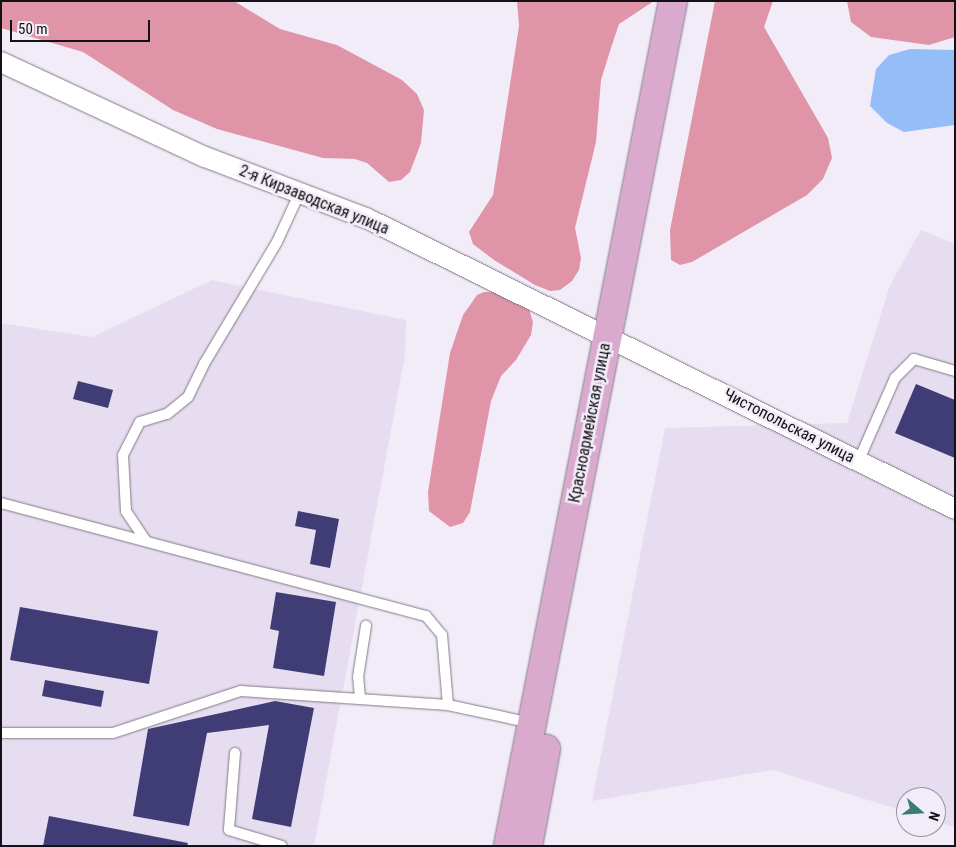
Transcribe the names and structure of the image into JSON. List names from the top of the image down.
{
  "streets": {
    "main road": ["Красноармейская улица"],
    "street": ["2-я Кирзаводская улица", "Чистопольская улица"]
  },
  "crossings": [
    ["2-я Кирзаводская улица", "Красноармейская улица"],
    ["2-я Кирзаводская улица", "Чистопольская улица"],
    ["Красноармейская улица", "Чистопольская улица"]
  ],
  "scale_bar": "50 m",
  "north": "right"
}
